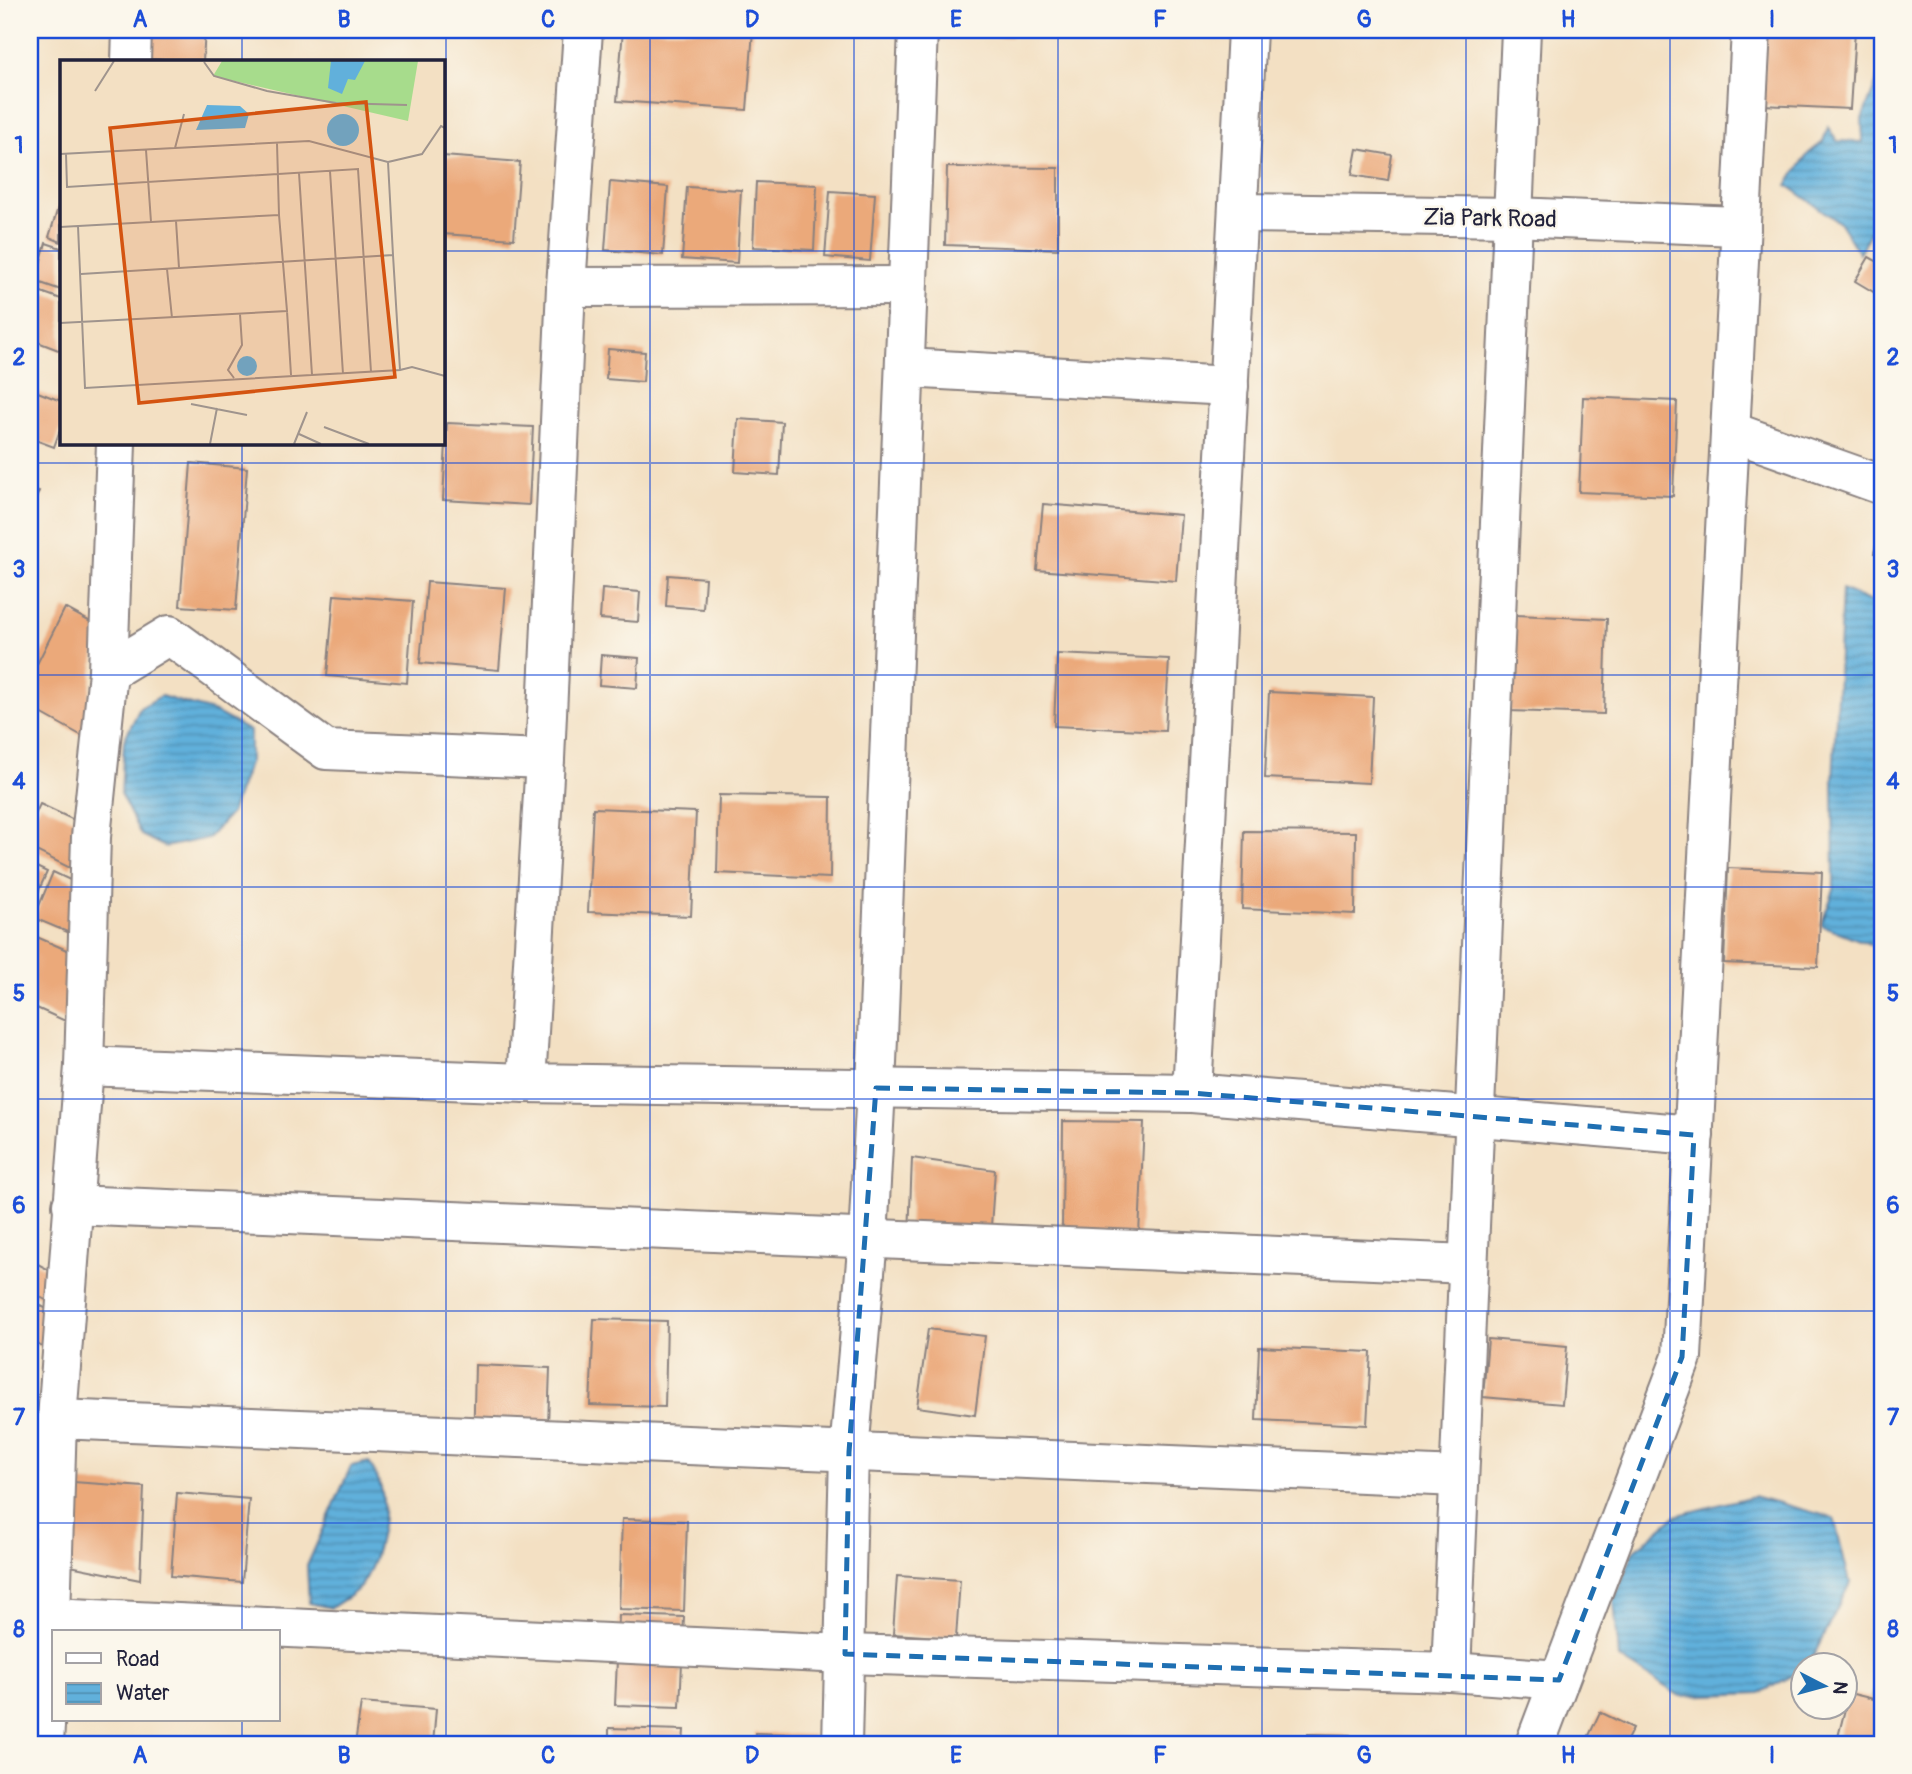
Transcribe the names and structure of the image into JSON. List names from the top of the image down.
{
  "streets": {
    "street": ["Zia Park Road"]
  },
  "legend": ["Road", "Water"],
  "north": "right",
  "grid": {
    "columns": [
      "A",
      "B",
      "C",
      "D",
      "E",
      "F",
      "G",
      "H",
      "I"
    ],
    "rows": [
      "1",
      "2",
      "3",
      "4",
      "5",
      "6",
      "7",
      "8"
    ]
  }
}
